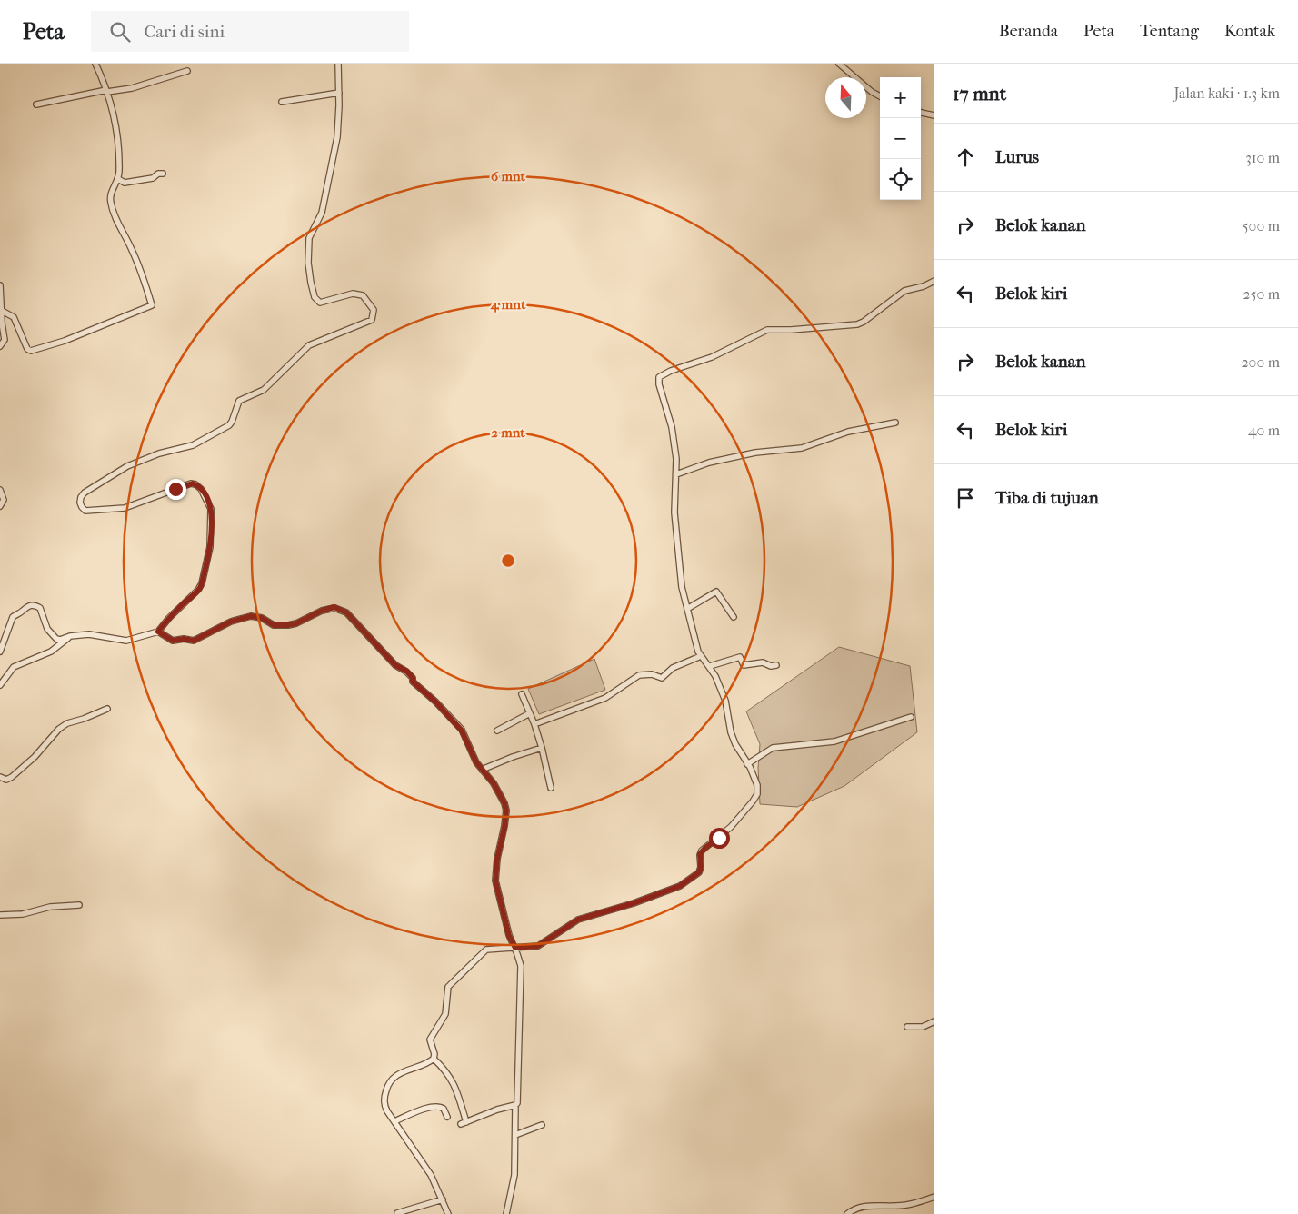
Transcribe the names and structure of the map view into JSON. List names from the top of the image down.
{
  "north": "top",
  "page": {
    "header": "Peta",
    "search": "Cari di sini",
    "nav": [
      "Beranda",
      "Peta",
      "Tentang",
      "Kontak"
    ],
    "heading": ["17 mnt", "Jalan kaki · 1.3 km"],
    "map_buttons": ["+", "−"],
    "list": [
      ["Lurus", "310 m"],
      ["Belok kanan", "500 m"],
      ["Belok kiri", "250 m"],
      ["Belok kanan", "200 m"],
      ["Belok kiri", "40 m"],
      "Tiba di tujuan"
    ]
  },
  "rings": ["6 mnt", "4 mnt", "2 mnt"]
}
